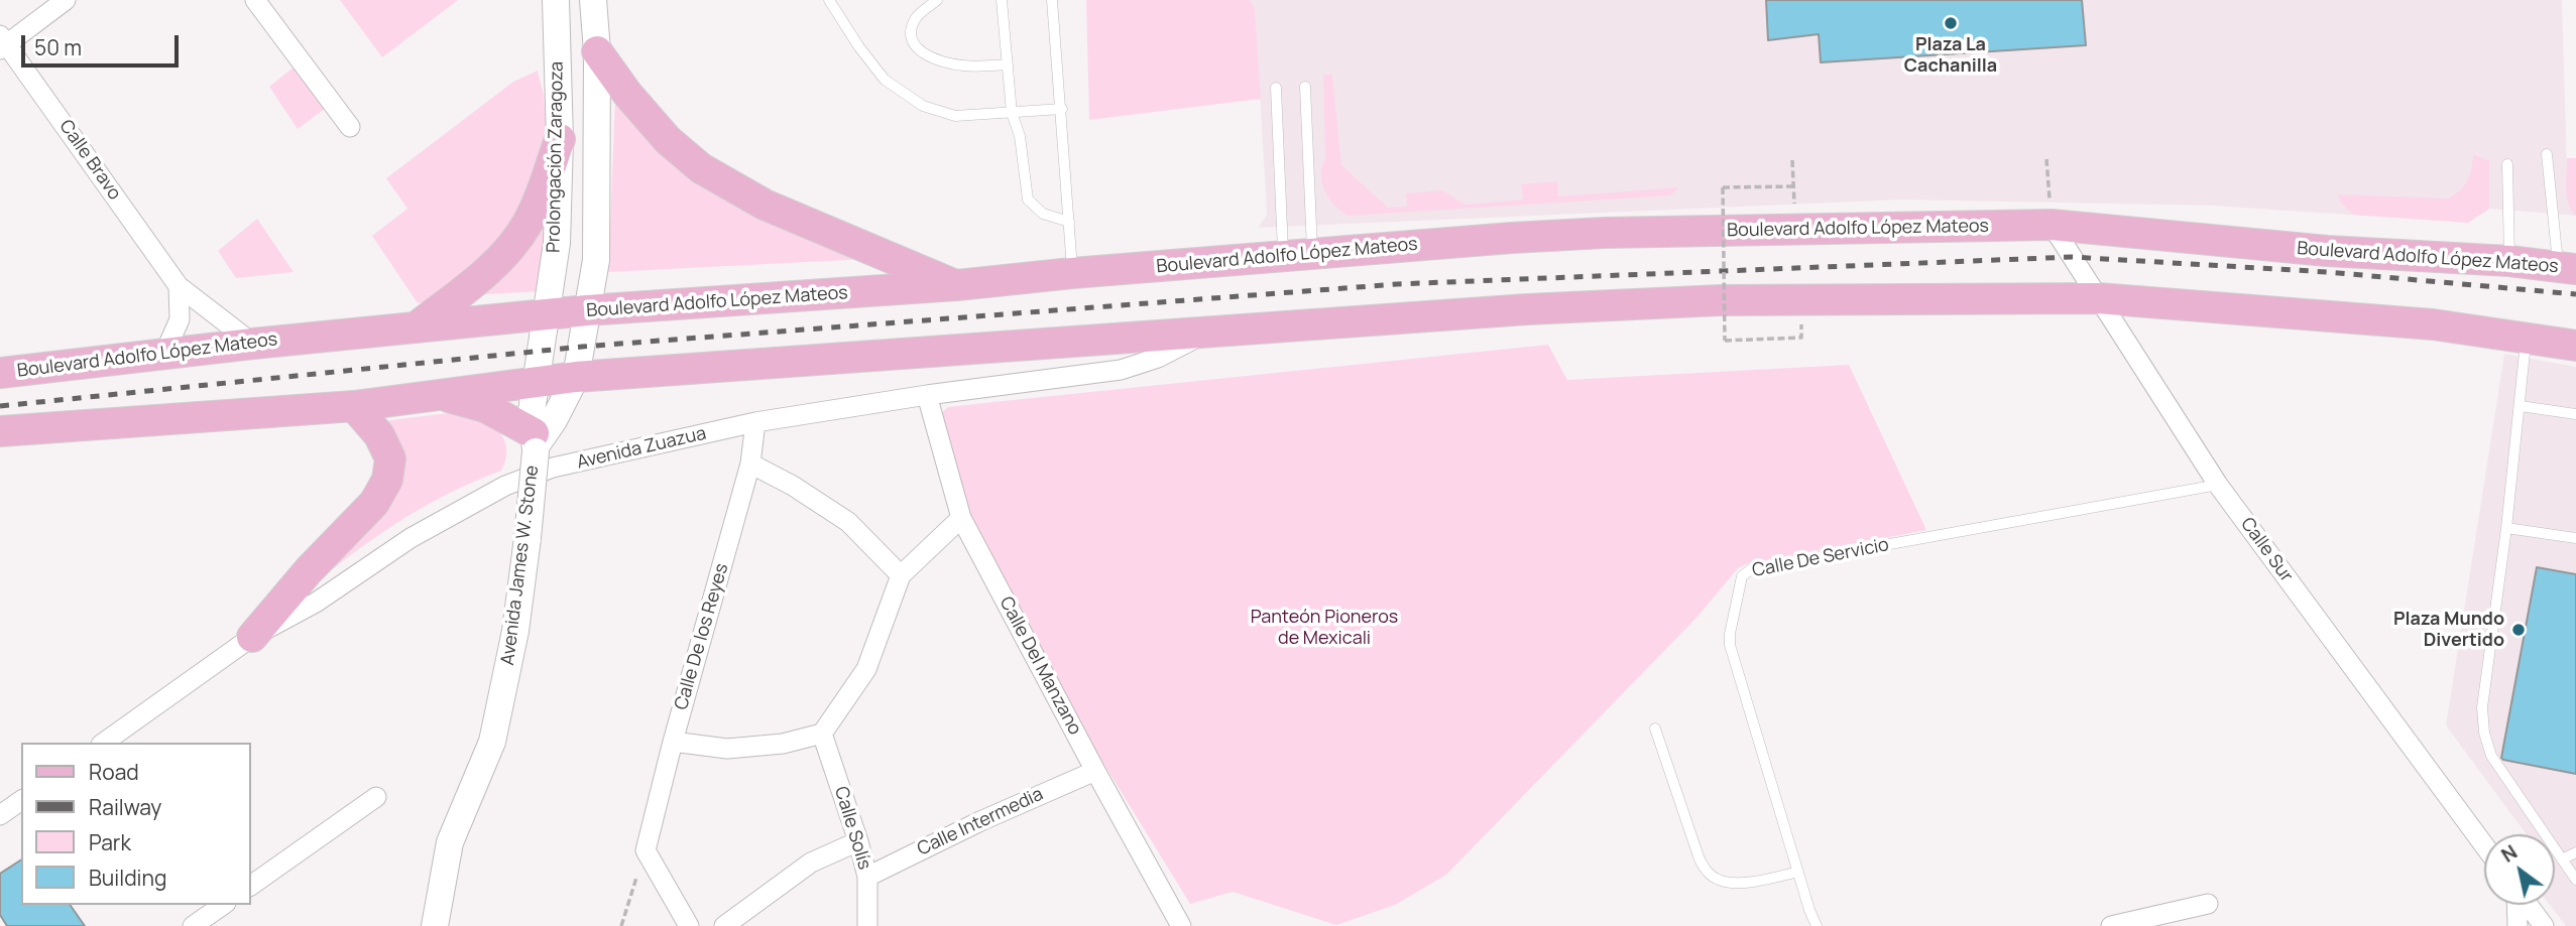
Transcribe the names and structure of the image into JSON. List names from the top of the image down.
{
  "streets": {
    "main road": ["Prolongación Zaragoza", "Boulevard Adolfo López Mateos", "Avenida James W. Stone"],
    "street": [
      "Calle Bravo",
      "Avenida Zuazua",
      "Calle Sur",
      "Calle De los Reyes",
      "Calle Del Manzano",
      "Calle Intermedia",
      "Calle Solís"
    ],
    "lane": ["Calle De Servicio"]
  },
  "crossings": [
    ["Prolongación Zaragoza", "Boulevard Adolfo López Mateos"],
    ["Prolongación Zaragoza", "Avenida James W. Stone"],
    ["Calle Bravo", "Boulevard Adolfo López Mateos"],
    ["Boulevard Adolfo López Mateos", "Calle Sur"],
    ["Boulevard Adolfo López Mateos", "Avenida James W. Stone"],
    ["Avenida Zuazua", "Calle De los Reyes"],
    ["Avenida Zuazua", "Calle Del Manzano"],
    ["Calle Sur", "Calle De Servicio"],
    ["Calle Del Manzano", "Calle Intermedia"],
    ["Calle Intermedia", "Calle Solís"]
  ],
  "parks": ["Panteón Pioneros de Mexicali"],
  "places": ["Plaza La Cachanilla", "Plaza Mundo Divertido"],
  "legend": [
    "Road",
    "Railway",
    "Park",
    "Building"
  ],
  "scale_bar": "50 m",
  "north": "top left"
}
